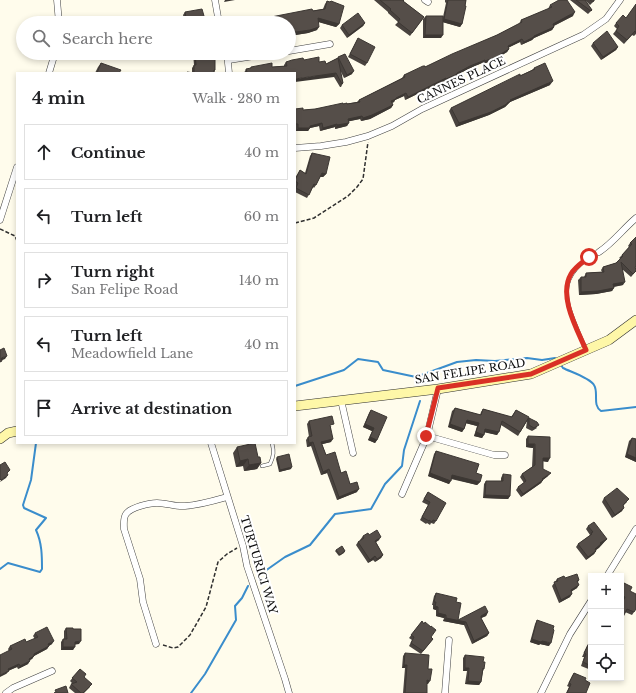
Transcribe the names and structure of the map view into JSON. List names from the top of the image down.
{
  "streets": {
    "street": ["CANNES PLACE", "SAN FELIPE ROAD", "TURTURICI WAY"]
  },
  "page": {
    "search": "Search here",
    "heading": ["4 min", "Walk · 280 m"],
    "list": [
      ["Continue", "40 m"],
      ["Turn left", "60 m"],
      ["Turn right", "San Felipe Road", "140 m"],
      ["Turn left", "Meadowfield Lane", "40 m"],
      "Arrive at destination"
    ],
    "map_buttons": ["+", "−"]
  }
}
